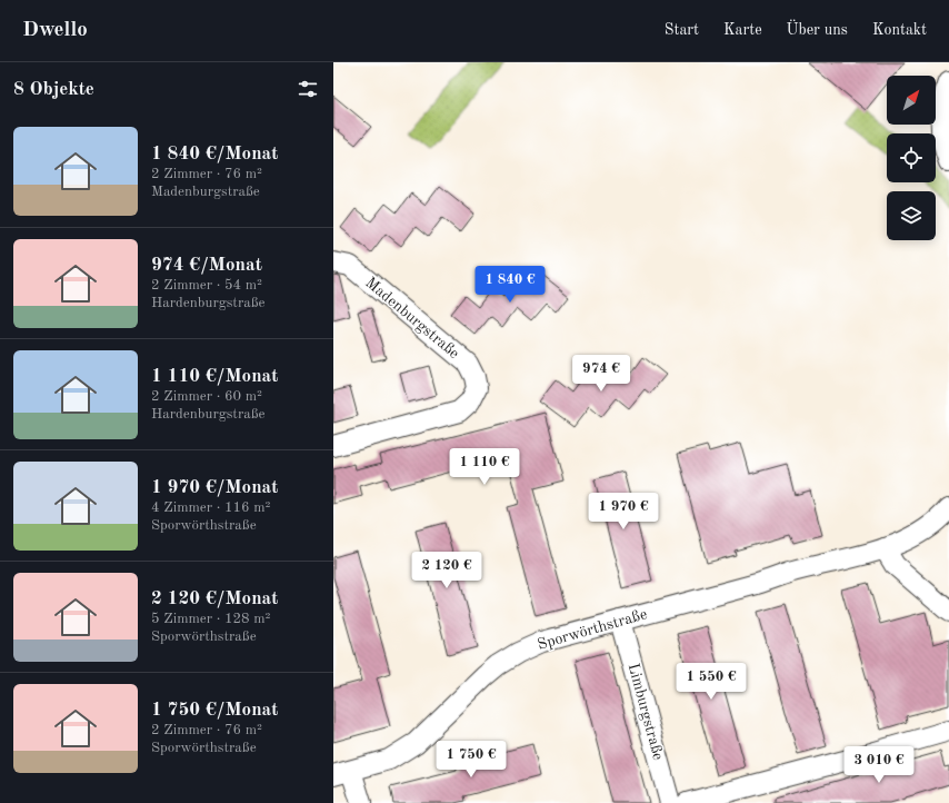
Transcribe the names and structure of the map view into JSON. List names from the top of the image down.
{
  "streets": {
    "street": ["Madenburgstraße", "Sporwörthstraße", "Limburgstraße"]
  },
  "crossings": [
    ["Sporwörthstraße", "Limburgstraße"]
  ],
  "north": "top right",
  "page": {
    "header": "Dwello",
    "nav": [
      "Start",
      "Karte",
      "Über uns",
      "Kontakt"
    ],
    "heading": "8 Objekte",
    "list": [
      {
        "name": "1 840 €/Monat",
        "note": "2 Zimmer · 76 m² · Madenburgstraße"
      },
      {
        "name": "974 €/Monat",
        "note": "2 Zimmer · 54 m² · Hardenburgstraße"
      },
      {
        "name": "1 110 €/Monat",
        "note": "2 Zimmer · 60 m² · Hardenburgstraße"
      },
      {
        "name": "1 970 €/Monat",
        "note": "4 Zimmer · 116 m² · Sporwörthstraße"
      },
      {
        "name": "2 120 €/Monat",
        "note": "5 Zimmer · 128 m² · Sporwörthstraße"
      },
      {
        "name": "1 750 €/Monat",
        "note": "2 Zimmer · 76 m² · Sporwörthstraße"
      }
    ],
    "price": [
      "1 840 €",
      "974 €",
      "1 110 €",
      "1 970 €",
      "2 120 €",
      "1 550 €",
      "1 750 €",
      "3 010 €"
    ]
  }
}
